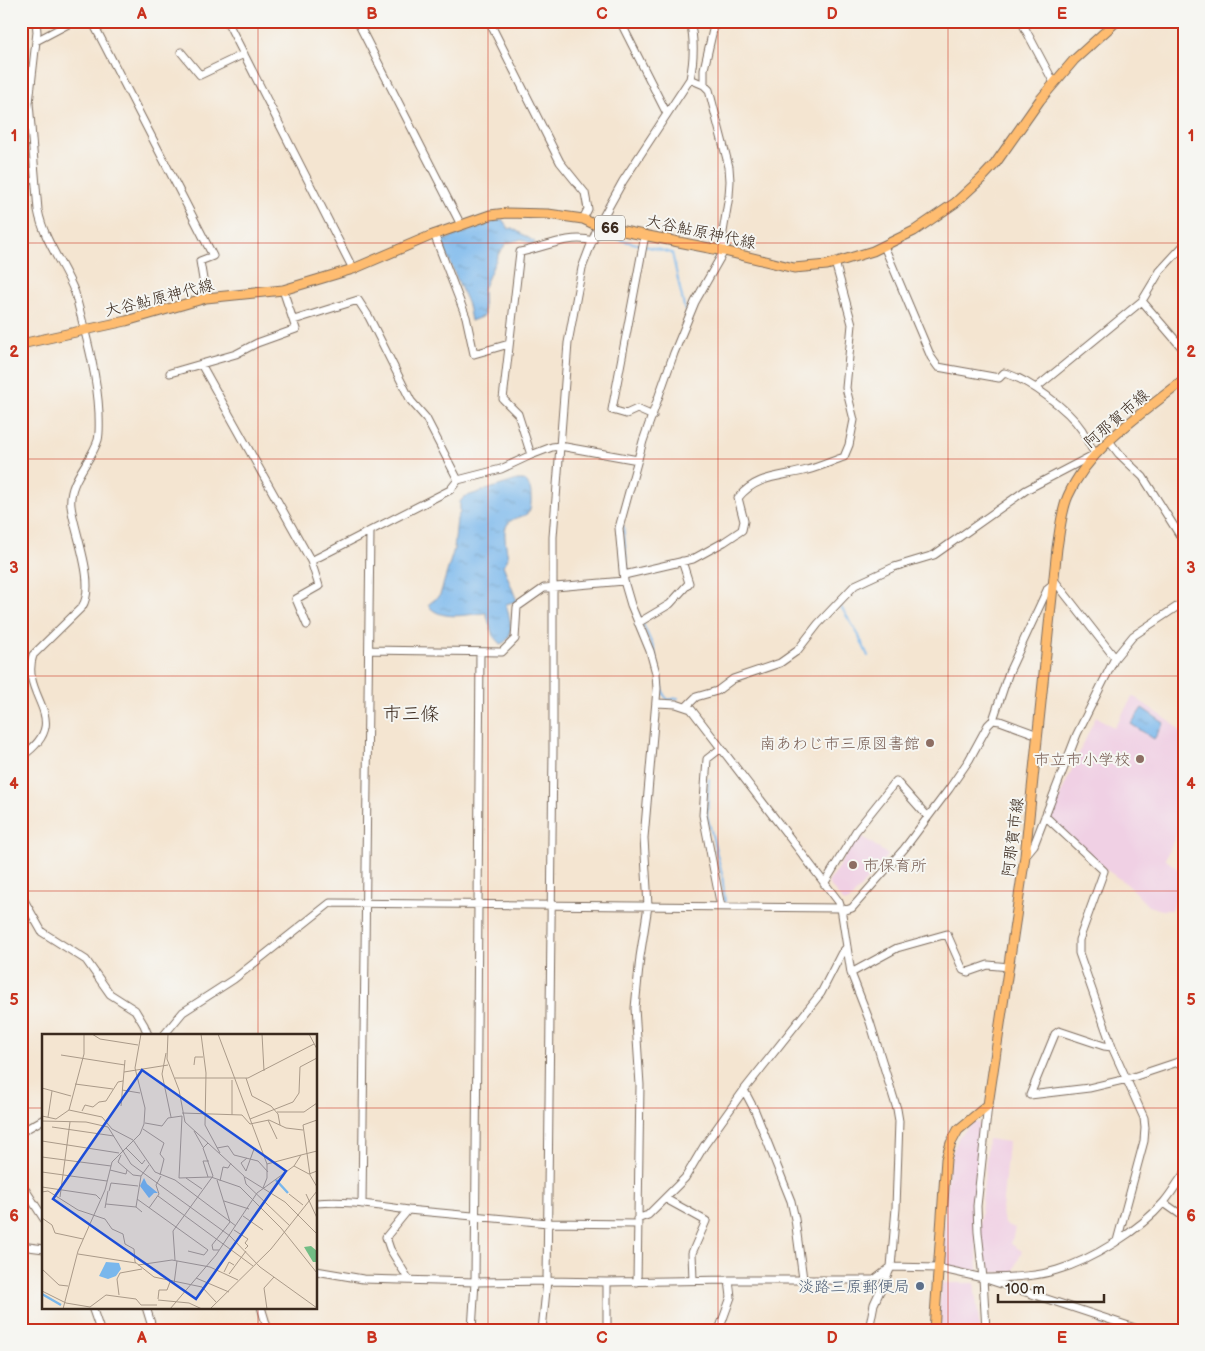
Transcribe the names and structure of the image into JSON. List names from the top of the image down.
{
  "streets": {
    "main road": ["66", "大谷鮎原神代線", "阿那賀市線"]
  },
  "districts": ["市三條"],
  "places": [
    "南あわじ市三原図書館",
    "市立市小学校",
    "市保育所",
    "淡路三原郵便局"
  ],
  "scale_bar": "100 m",
  "grid": {
    "columns": [
      "A",
      "B",
      "C",
      "D",
      "E"
    ],
    "rows": [
      "1",
      "2",
      "3",
      "4",
      "5",
      "6"
    ]
  }
}
